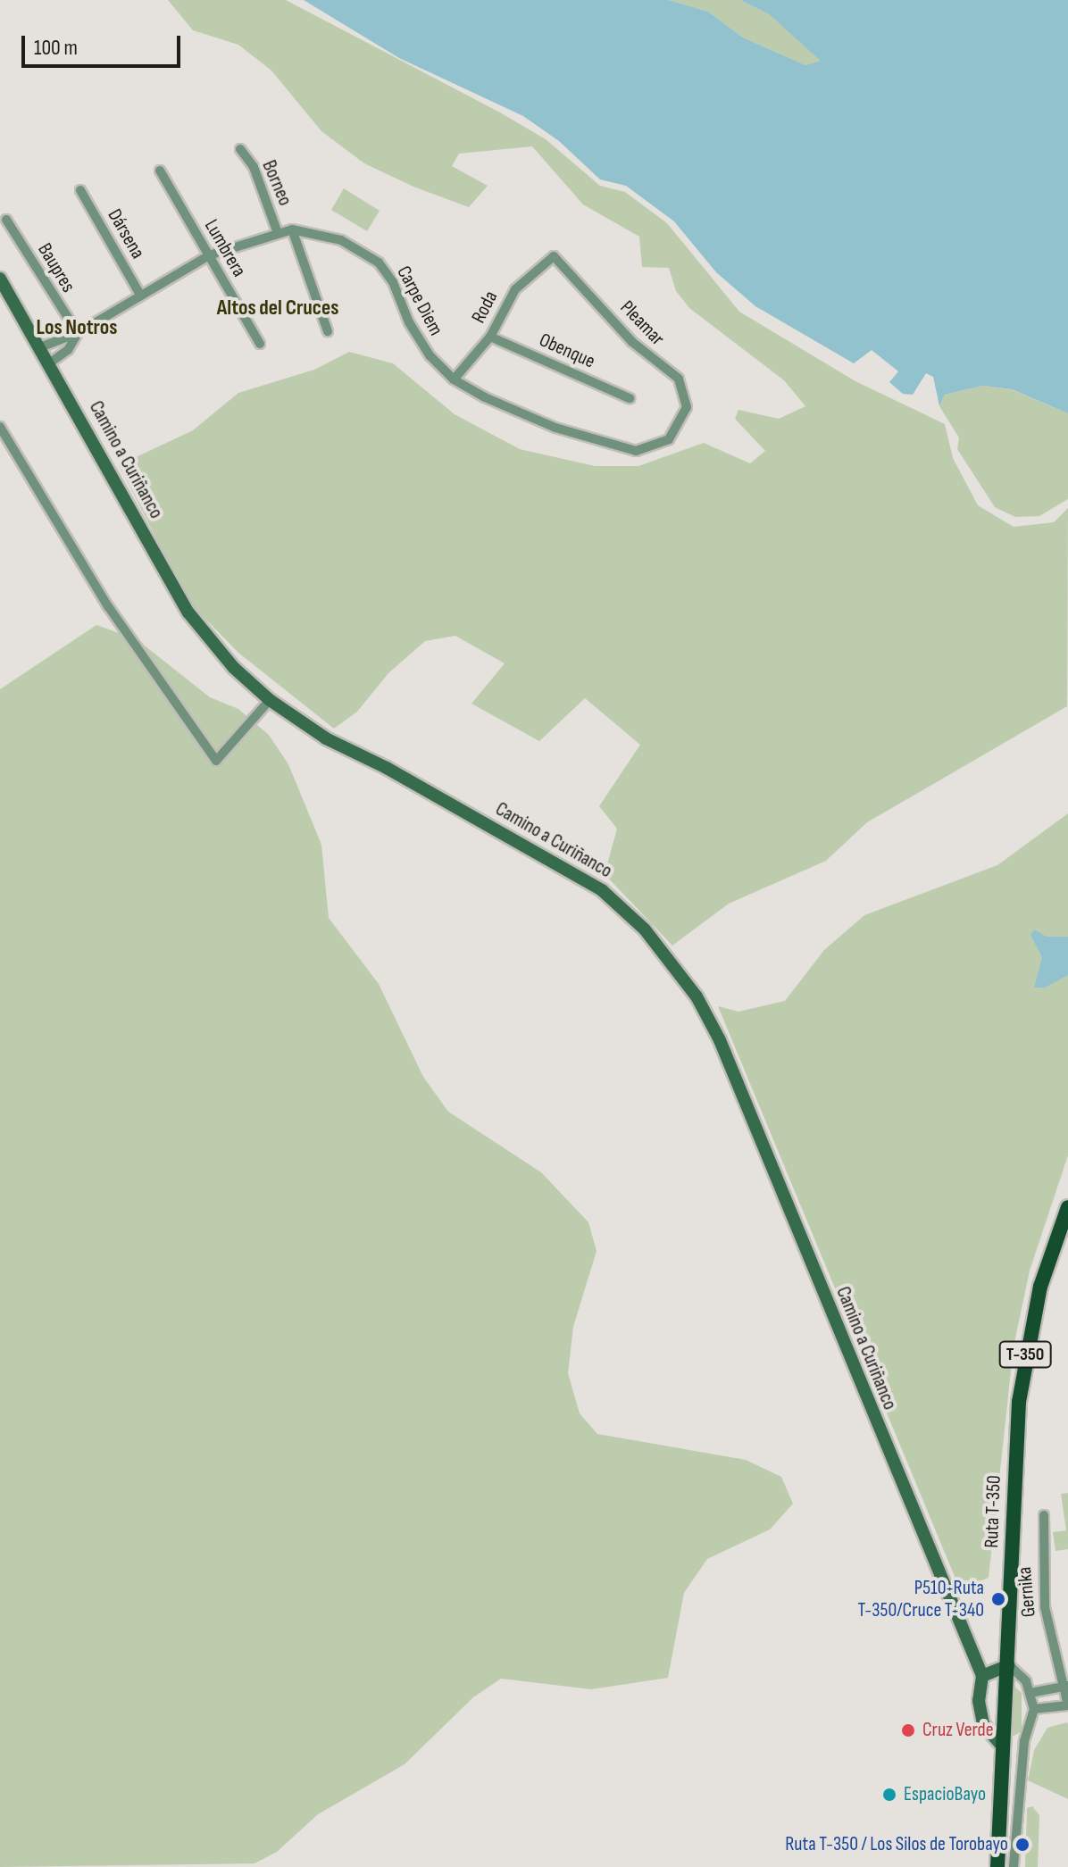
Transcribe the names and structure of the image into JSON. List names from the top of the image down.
{
  "streets": {
    "main road": ["T-350", "Ruta T-350"],
    "street": [
      "Borneo",
      "Dársena",
      "Lumbrera",
      "Baupres",
      "Carpe Diem",
      "Roda",
      "Pleamar",
      "Obenque",
      "Camino a Curiñanco",
      "Gernika"
    ]
  },
  "crossings": [
    ["Borneo", "Carpe Diem"],
    ["Dársena", "Carpe Diem"],
    ["Lumbrera", "Carpe Diem"],
    ["Baupres", "Carpe Diem"],
    ["Carpe Diem", "Roda"],
    ["Carpe Diem", "Pleamar"],
    ["Carpe Diem", "Camino a Curiñanco"],
    ["Roda", "Pleamar"],
    ["Roda", "Obenque"],
    ["Camino a Curiñanco", "Ruta T-350"]
  ],
  "districts": ["Altos del Cruces", "Los Notros"],
  "places": [
    "P510-Ruta T-350/Cruce T-340",
    "Cruz Verde",
    "EspacioBayo",
    "Ruta T-350 / Los Silos de Torobayo"
  ],
  "scale_bar": "100 m"
}
